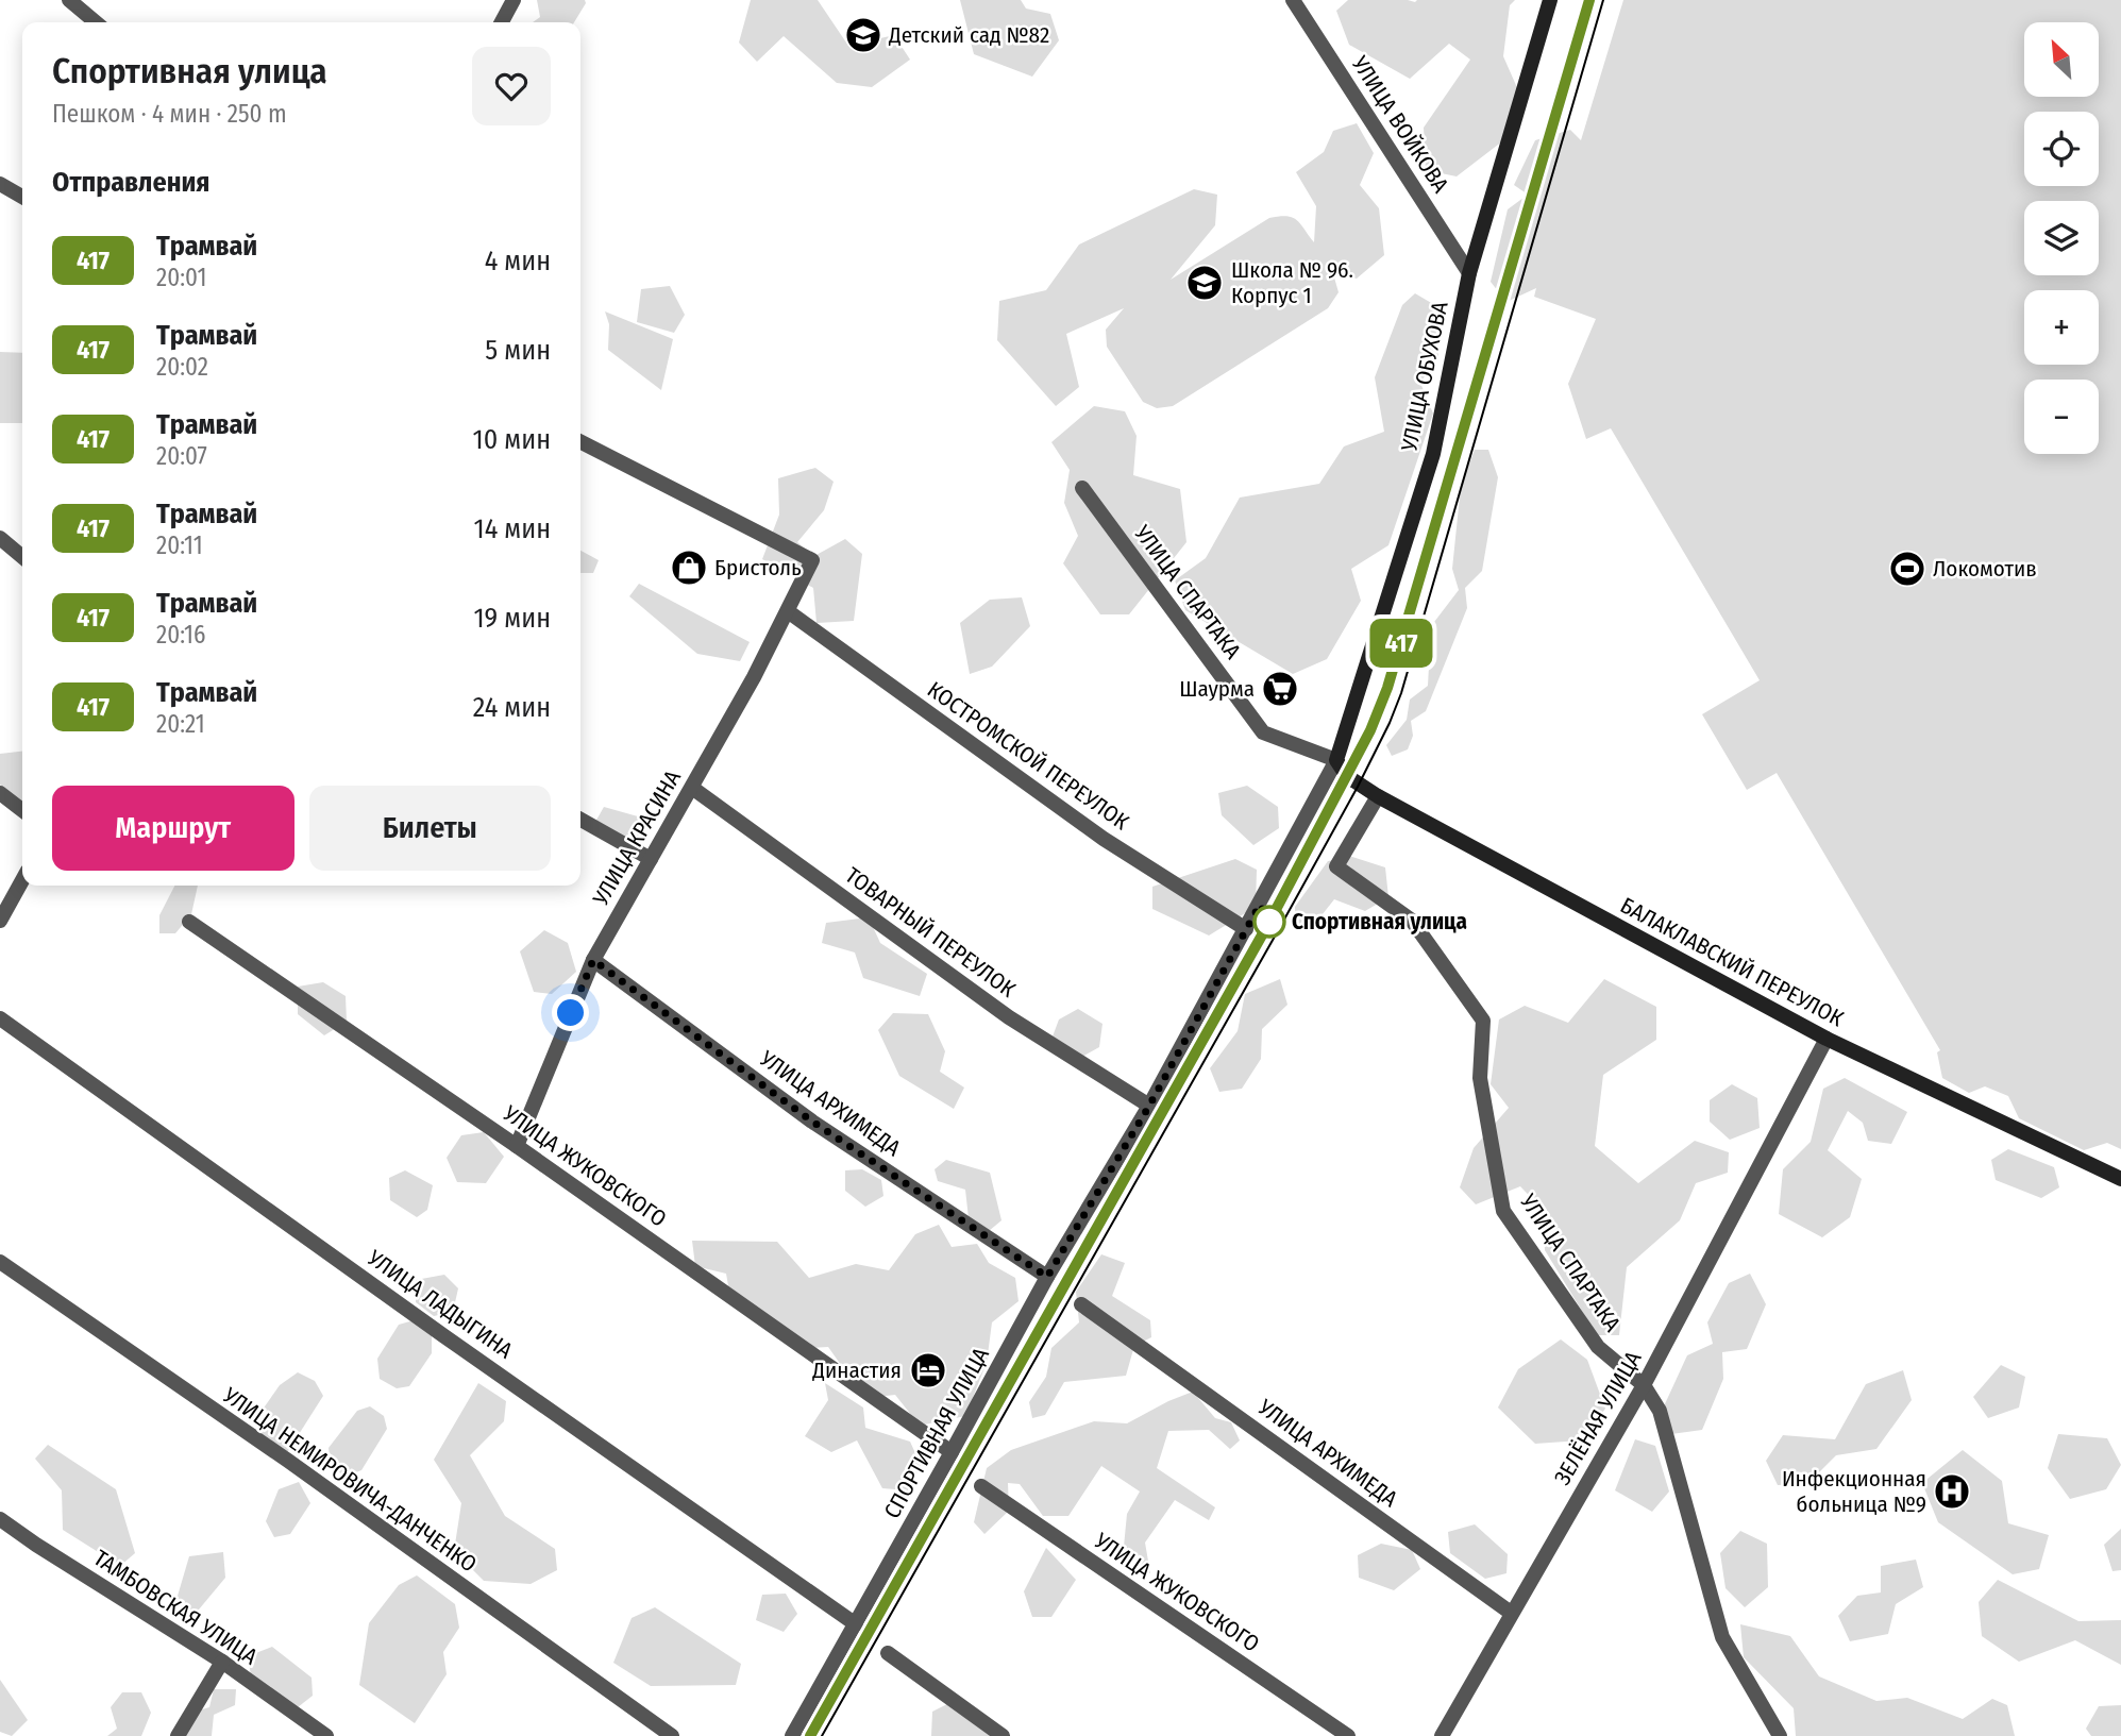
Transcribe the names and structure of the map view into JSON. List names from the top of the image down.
{
  "streets": {
    "street": [
      "УЛИЦА ВОЙКОВА",
      "УЛИЦА ОБУХОВА",
      "УЛИЦА СПАРТАКА",
      "КОСТРОМСКОЙ ПЕРЕУЛОК",
      "УЛИЦА КРАСИНА",
      "ТОВАРНЫЙ ПЕРЕУЛОК",
      "БАЛАКЛАВСКИЙ ПЕРЕУЛОК",
      "УЛИЦА АРХИМЕДА",
      "УЛИЦА ЖУКОВСКОГО",
      "УЛИЦА ЛАДЫГИНА",
      "ЗЕЛЁНАЯ УЛИЦА",
      "СПОРТИВНАЯ УЛИЦА",
      "УЛИЦА НЕМИРОВИЧА-ДАНЧЕНКО",
      "ТАМБОВСКАЯ УЛИЦА"
    ]
  },
  "crossings": [
    ["УЛИЦА ВОЙКОВА", "УЛИЦА ОБУХОВА"],
    ["УЛИЦА ОБУХОВА", "УЛИЦА СПАРТАКА"],
    ["УЛИЦА ОБУХОВА", "БАЛАКЛАВСКИЙ ПЕРЕУЛОК"],
    ["УЛИЦА ОБУХОВА", "СПОРТИВНАЯ УЛИЦА"],
    ["УЛИЦА СПАРТАКА", "БАЛАКЛАВСКИЙ ПЕРЕУЛОК"],
    ["УЛИЦА СПАРТАКА", "ЗЕЛЁНАЯ УЛИЦА"],
    ["УЛИЦА СПАРТАКА", "СПОРТИВНАЯ УЛИЦА"],
    ["КОСТРОМСКОЙ ПЕРЕУЛОК", "УЛИЦА КРАСИНА"],
    ["КОСТРОМСКОЙ ПЕРЕУЛОК", "СПОРТИВНАЯ УЛИЦА"],
    ["УЛИЦА КРАСИНА", "ТОВАРНЫЙ ПЕРЕУЛОК"],
    ["УЛИЦА КРАСИНА", "УЛИЦА АРХИМЕДА"],
    ["УЛИЦА КРАСИНА", "УЛИЦА ЖУКОВСКОГО"],
    ["ТОВАРНЫЙ ПЕРЕУЛОК", "СПОРТИВНАЯ УЛИЦА"],
    ["БАЛАКЛАВСКИЙ ПЕРЕУЛОК", "ЗЕЛЁНАЯ УЛИЦА"],
    ["БАЛАКЛАВСКИЙ ПЕРЕУЛОК", "СПОРТИВНАЯ УЛИЦА"],
    ["УЛИЦА АРХИМЕДА", "ЗЕЛЁНАЯ УЛИЦА"],
    ["УЛИЦА АРХИМЕДА", "СПОРТИВНАЯ УЛИЦА"],
    ["УЛИЦА ЖУКОВСКОГО", "СПОРТИВНАЯ УЛИЦА"],
    ["УЛИЦА ЛАДЫГИНА", "СПОРТИВНАЯ УЛИЦА"]
  ],
  "places": {
    "school or university": ["Детский сад №82", "Школа № 96. Корпус 1"],
    "shop": ["Бристоль"],
    "sports": ["Локомотив"],
    "supermarket": ["Шаурма"],
    "other": ["Спортивная улица"],
    "hotel": ["Династия"],
    "hospital": ["Инфекционная больница №9"]
  },
  "lines": ["tram line 417"],
  "north": "top left",
  "page": {
    "on_map": "417",
    "map_buttons": ["+", "−"],
    "heading": [
      ["Спортивная улица", "Пешком · 4 мин · 250 m"],
      "Отправления"
    ],
    "list": [
      {
        "mark": "417",
        "name": "Трамвай",
        "note": "20:01",
        "value": "4 мин"
      },
      {
        "mark": "417",
        "name": "Трамвай",
        "note": "20:02",
        "value": "5 мин"
      },
      {
        "mark": "417",
        "name": "Трамвай",
        "note": "20:07",
        "value": "10 мин"
      },
      {
        "mark": "417",
        "name": "Трамвай",
        "note": "20:11",
        "value": "14 мин"
      },
      {
        "mark": "417",
        "name": "Трамвай",
        "note": "20:16",
        "value": "19 мин"
      },
      {
        "mark": "417",
        "name": "Трамвай",
        "note": "20:21",
        "value": "24 мин"
      }
    ],
    "buttons": ["Маршрут", "Билеты"]
  }
}
